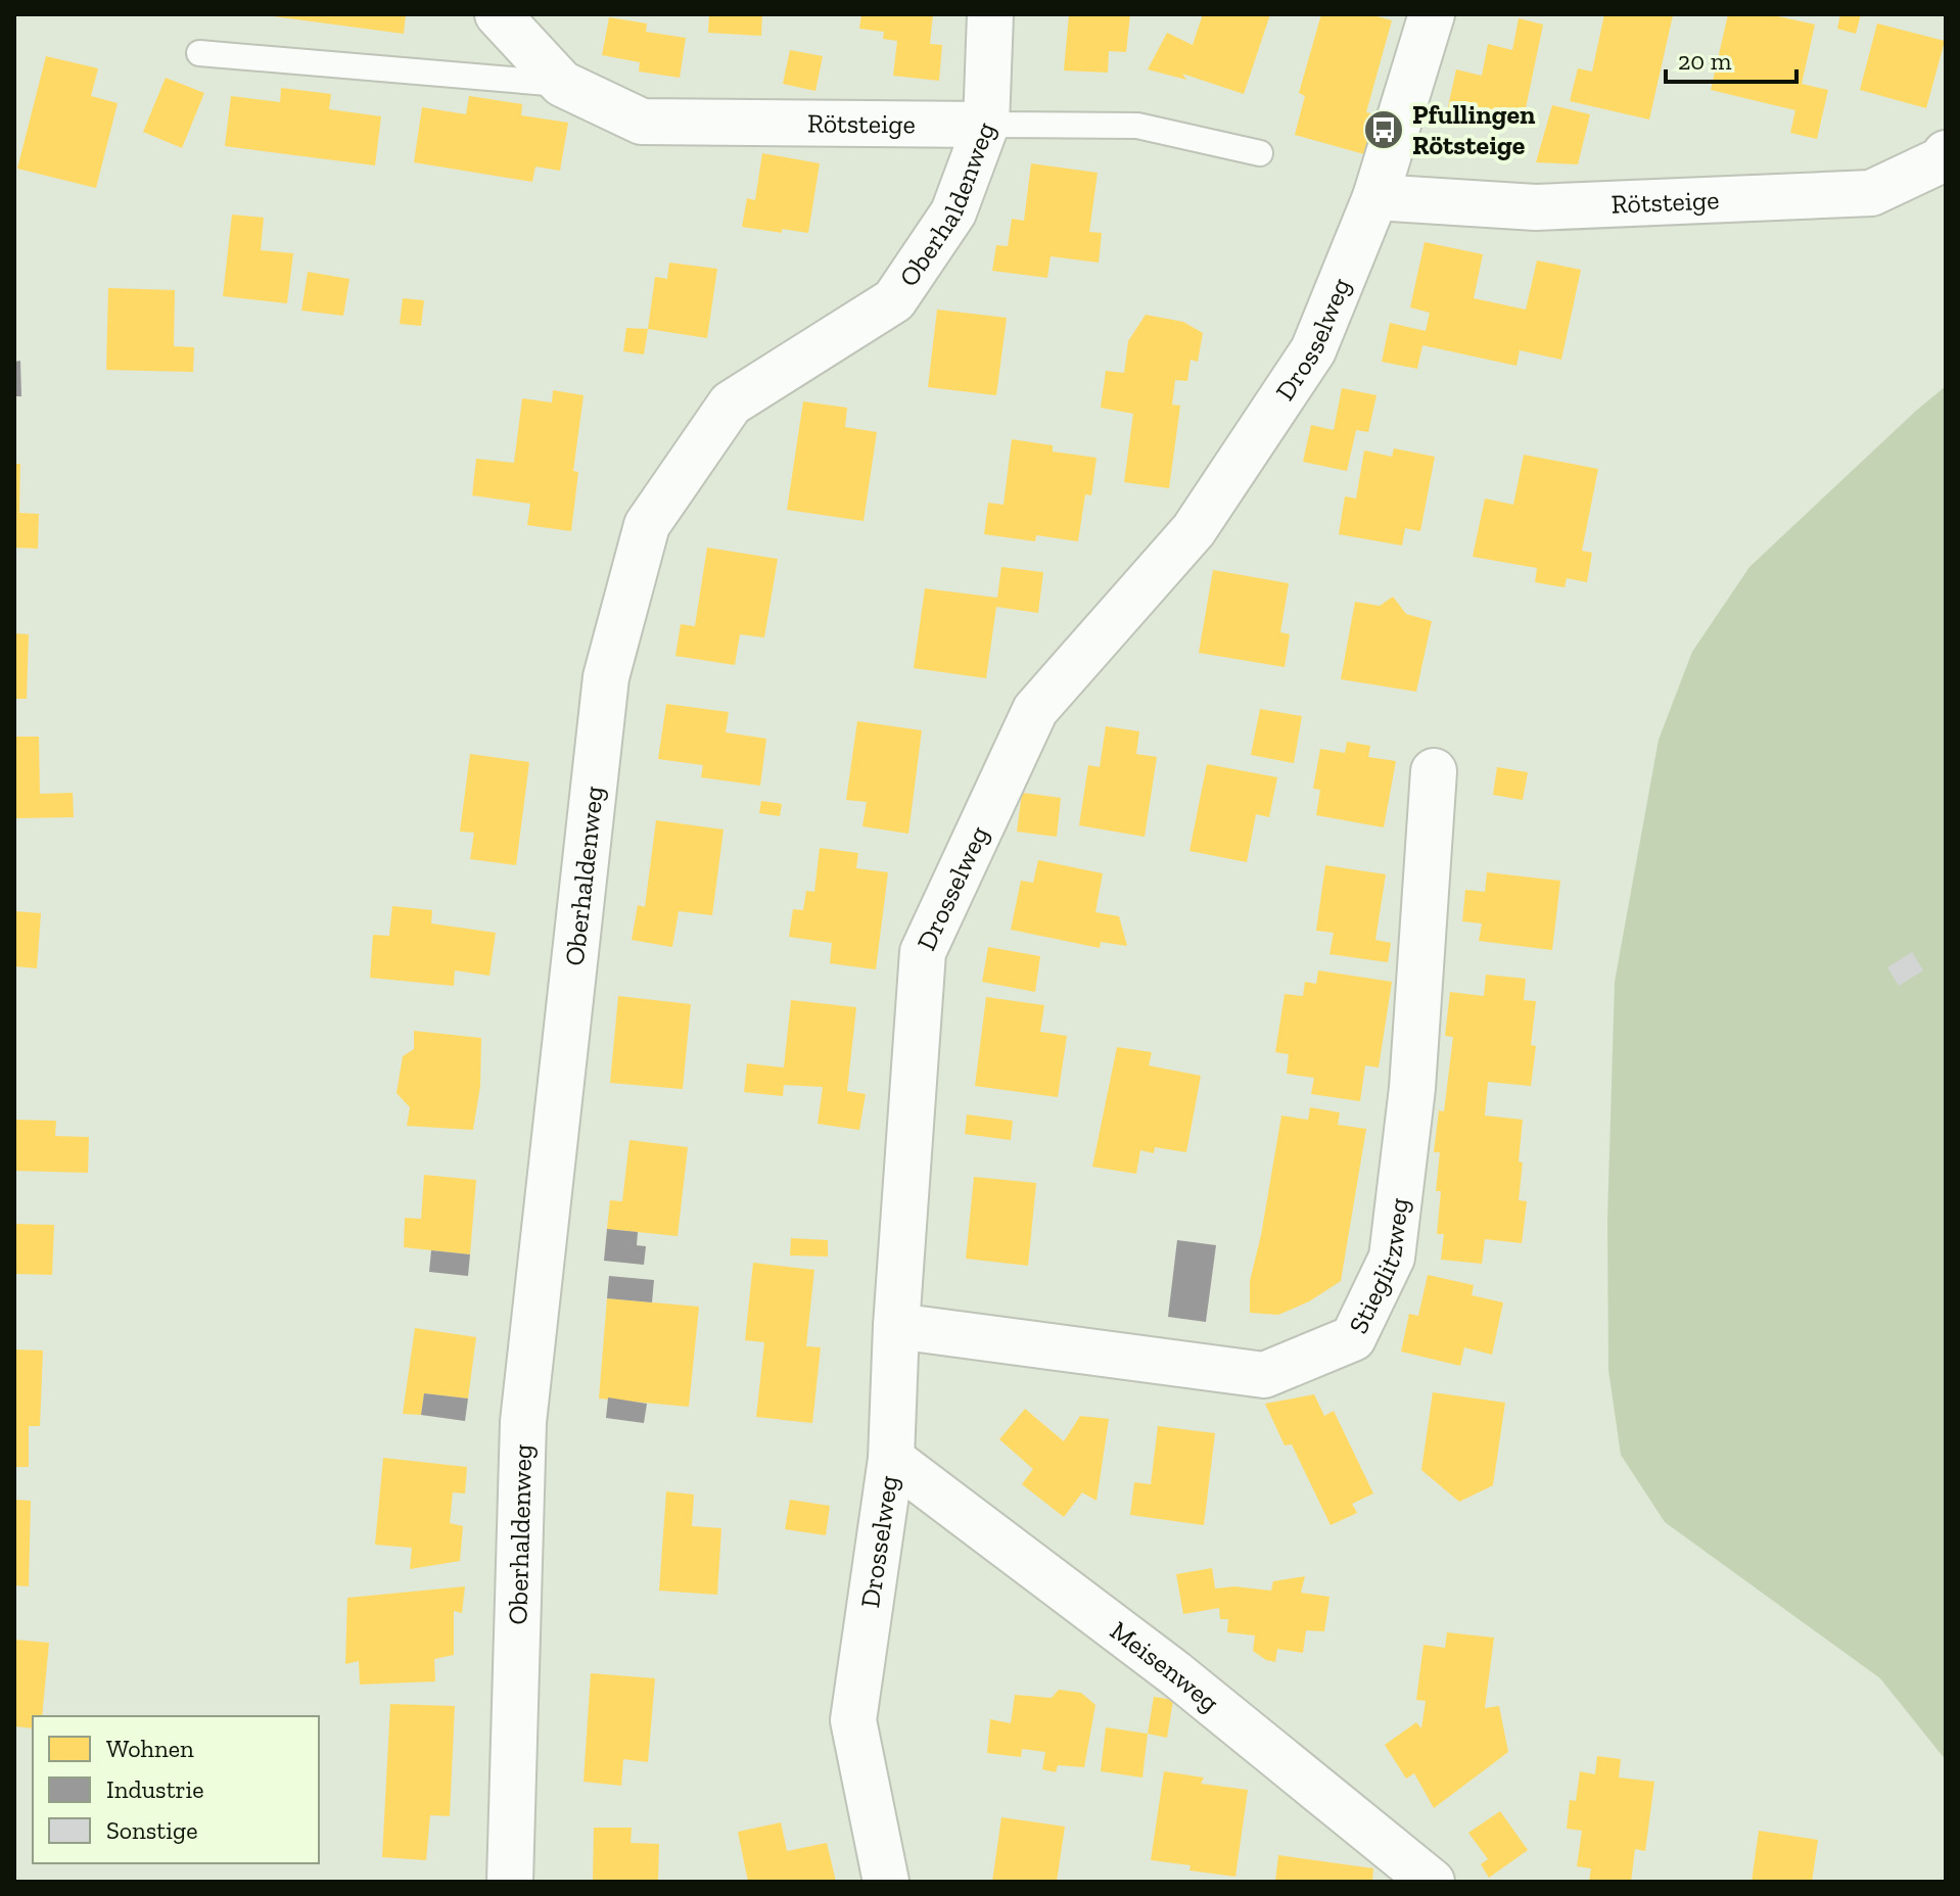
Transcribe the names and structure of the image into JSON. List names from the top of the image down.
{
  "streets": {
    "street": [
      "Rötsteige",
      "Oberhaldenweg",
      "Drosselweg",
      "Stieglitzweg",
      "Meisenweg"
    ]
  },
  "crossings": [
    ["Rötsteige", "Oberhaldenweg"],
    ["Rötsteige", "Drosselweg"],
    ["Drosselweg", "Stieglitzweg"],
    ["Drosselweg", "Meisenweg"]
  ],
  "places": {
    "bus stop": ["Pfullingen Rötsteige"]
  },
  "legend": ["Wohnen", "Industrie", "Sonstige"],
  "scale_bar": "20 m"
}
